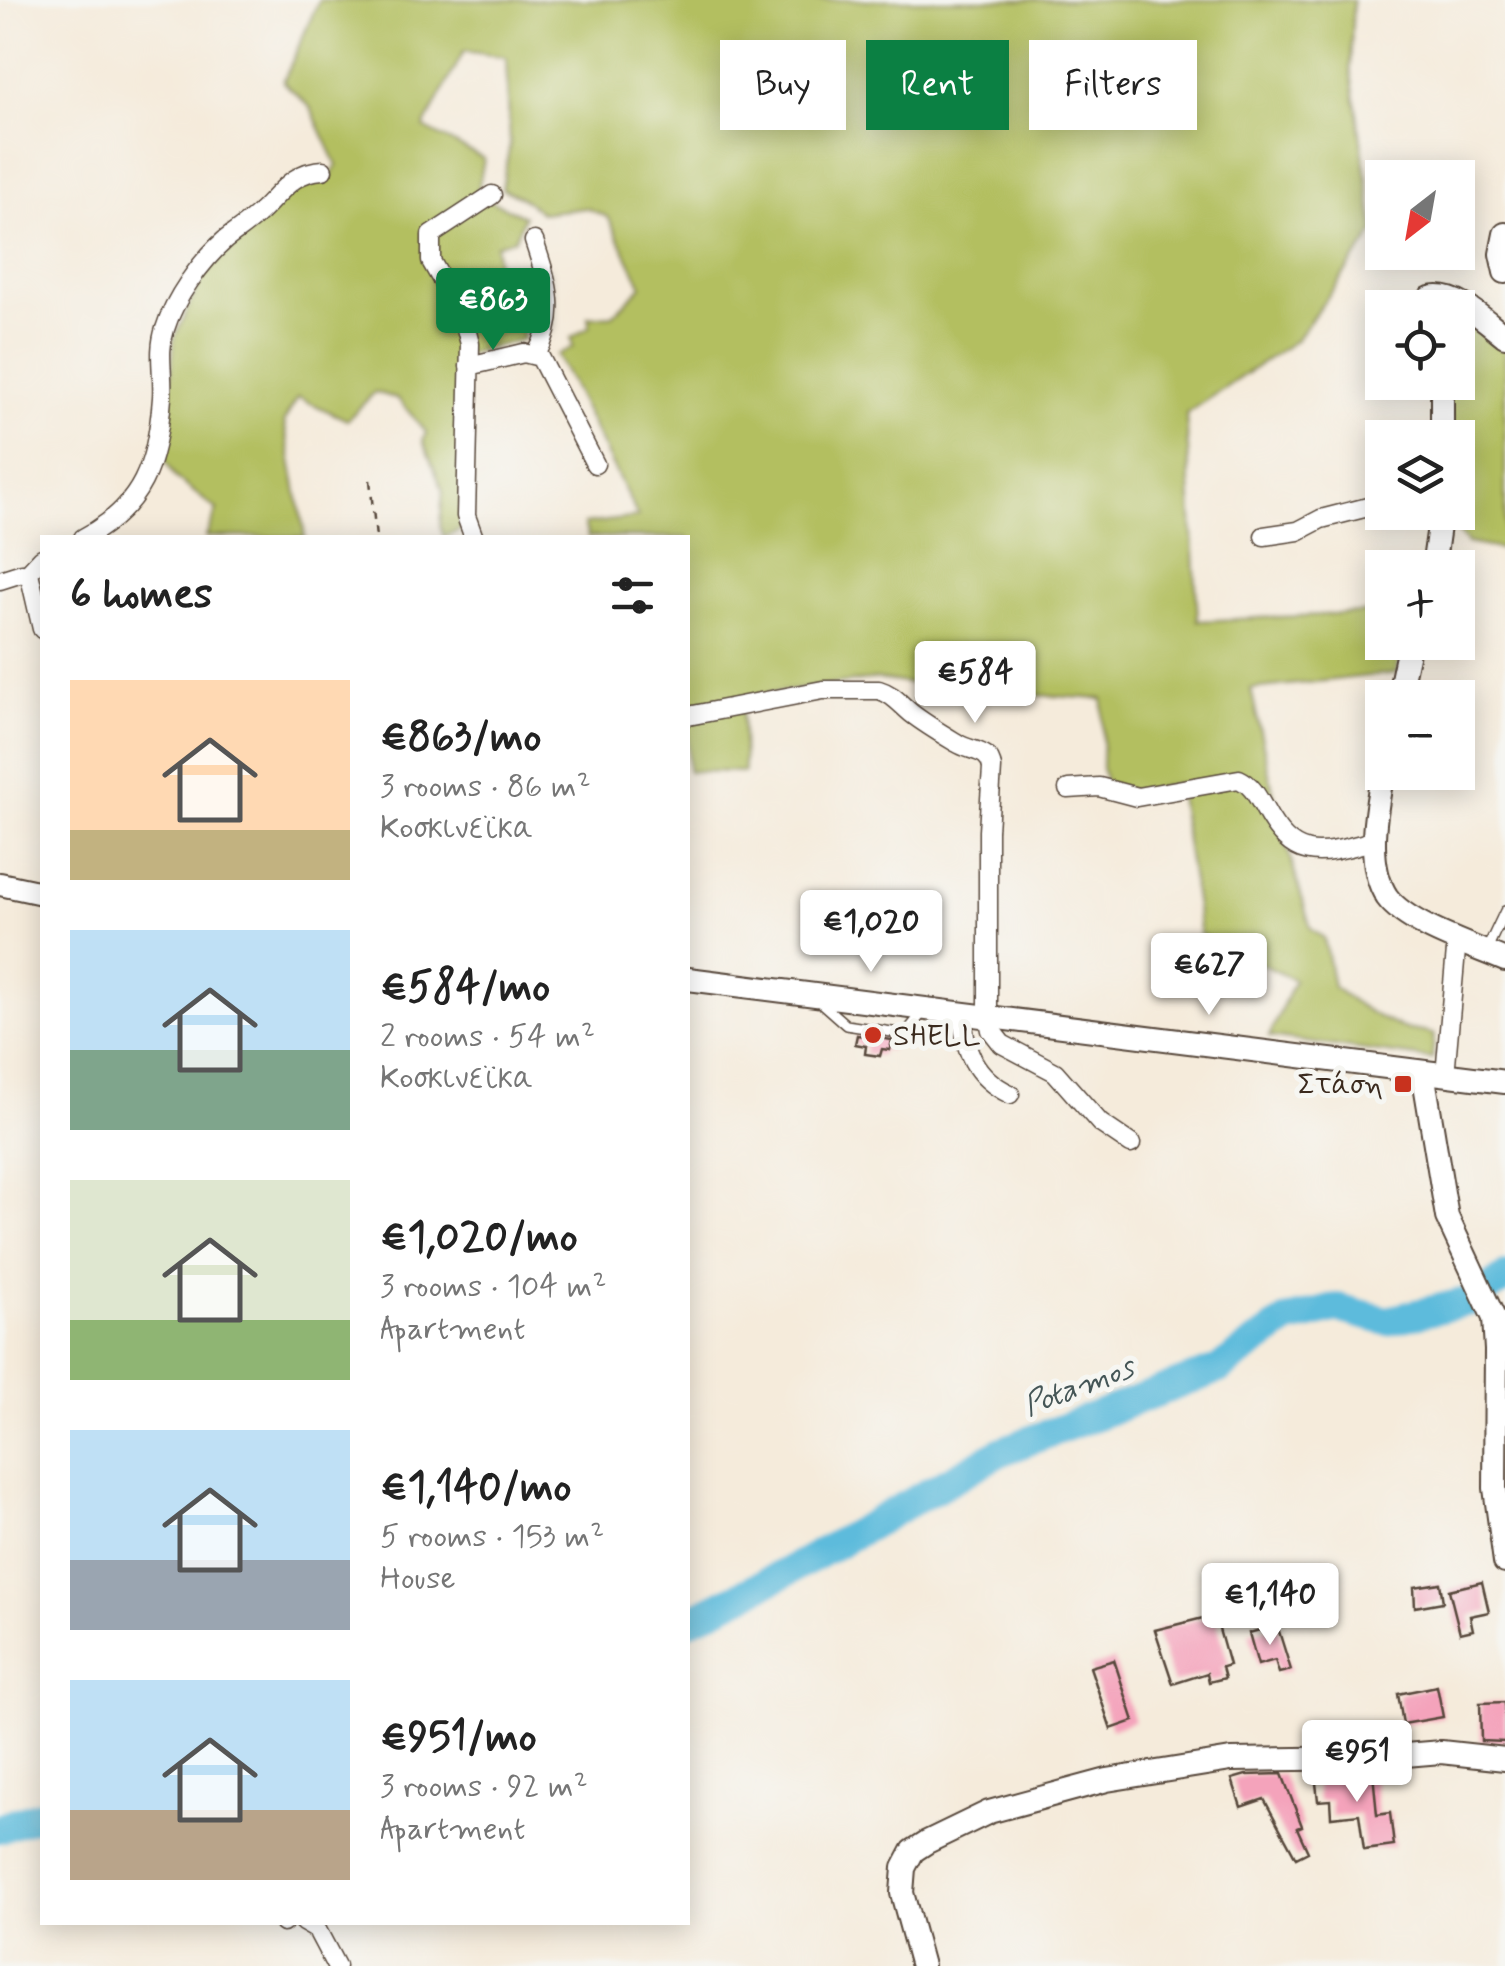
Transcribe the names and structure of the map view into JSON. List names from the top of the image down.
{
  "water": ["Potamos"],
  "places": {
    "other": ["SHELL"],
    "transit": ["Στάση"]
  },
  "north": "bottom left",
  "page": {
    "chip": ["Buy", "Rent", "Filters"],
    "map_buttons": ["+", "−"],
    "price": [
      "€863",
      "€584",
      "€1,020",
      "€627",
      "€1,140",
      "€951"
    ],
    "heading": "6 homes",
    "list": [
      {
        "name": "€863/mo",
        "note": "3 rooms · 86 m² · Κοσκινεϊκα"
      },
      {
        "name": "€584/mo",
        "note": "2 rooms · 54 m² · Κοσκινεϊκα"
      },
      {
        "name": "€1,020/mo",
        "note": "3 rooms · 104 m² · Apartment"
      },
      {
        "name": "€1,140/mo",
        "note": "5 rooms · 153 m² · House"
      },
      {
        "name": "€951/mo",
        "note": "3 rooms · 92 m² · Apartment"
      }
    ]
  }
}
